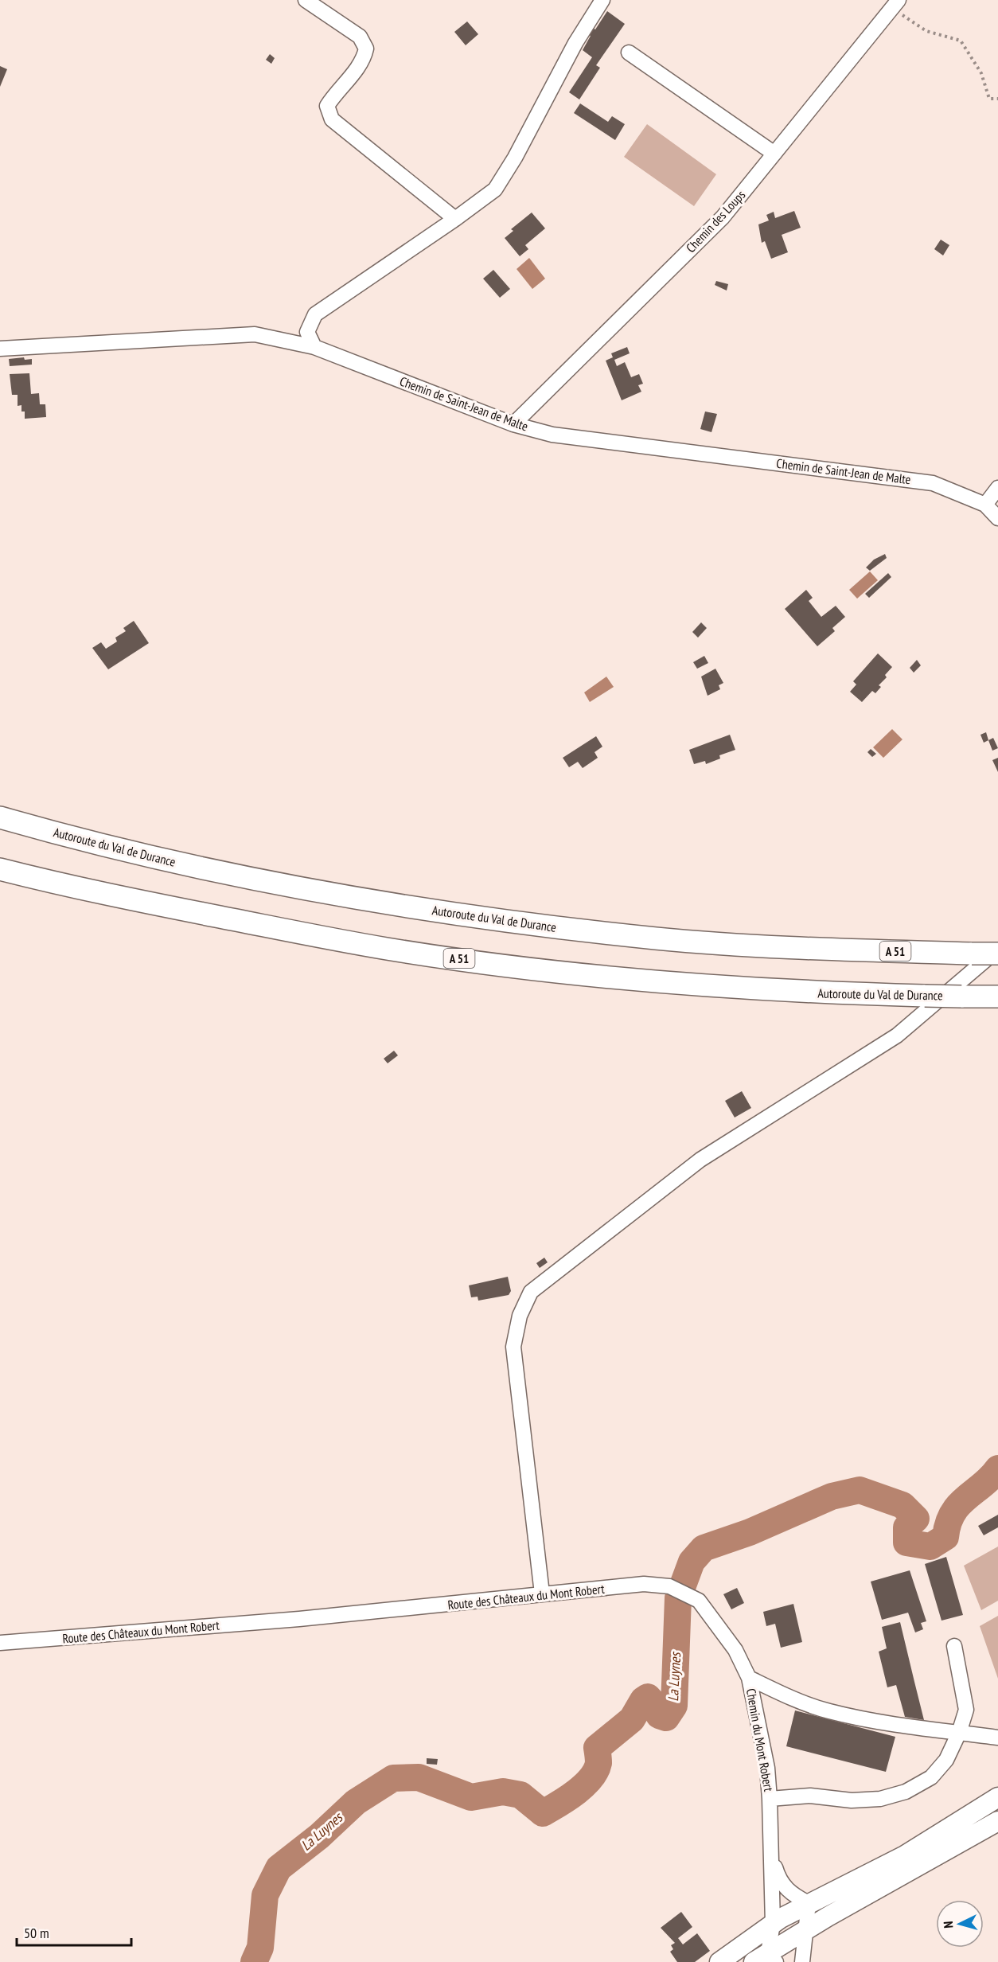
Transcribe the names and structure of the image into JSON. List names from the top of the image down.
{
  "streets": {
    "highway": ["Autoroute du Val de Durance", "A 51"],
    "street": [
      "Chemin des Loups",
      "Chemin de Saint-Jean de Malte",
      "Route des Châteaux du Mont Robert",
      "Chemin du Mont Robert"
    ]
  },
  "crossings": [
    ["Chemin des Loups", "Chemin de Saint-Jean de Malte"],
    ["Route des Châteaux du Mont Robert", "Chemin du Mont Robert"]
  ],
  "water": ["La Luynes"],
  "scale_bar": "50 m",
  "north": "left"
}
